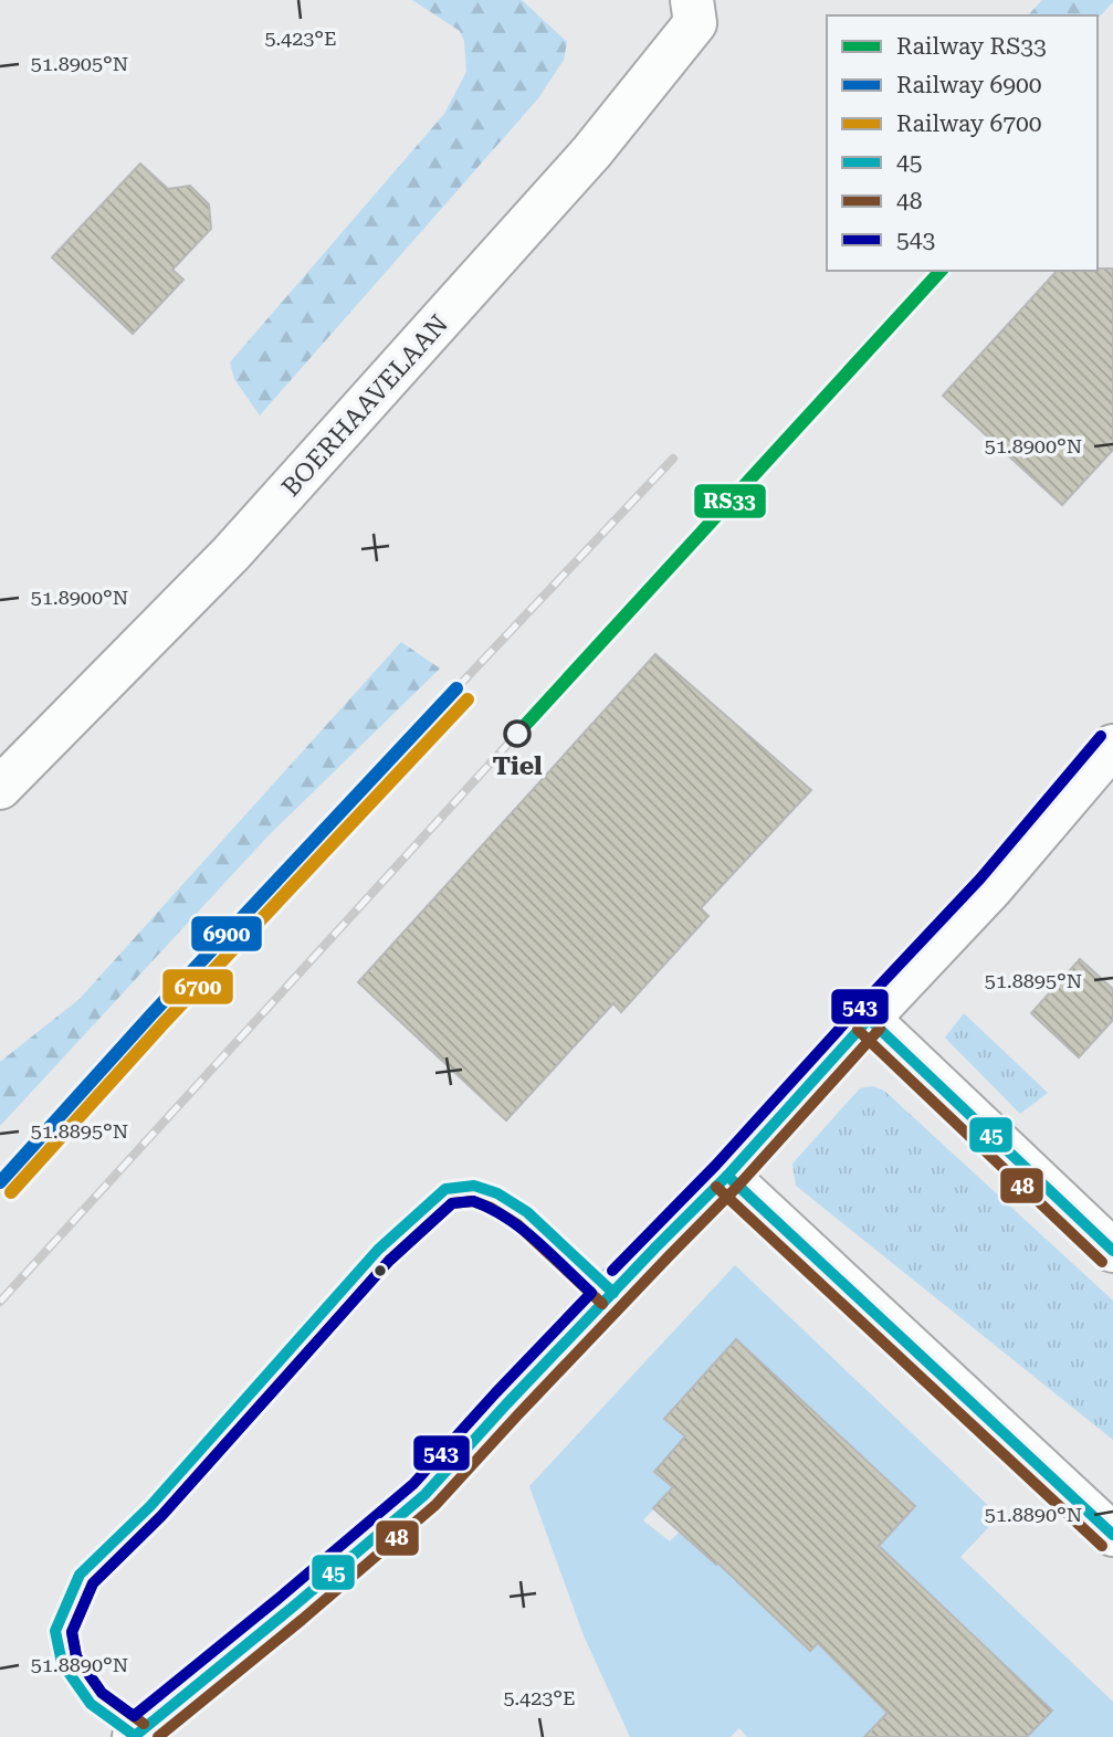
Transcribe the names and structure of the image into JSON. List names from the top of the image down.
{
  "streets": {
    "street": ["BOERHAAVELAAN"]
  },
  "places": ["Tiel"],
  "lines": [
    "rail line RS33",
    "rail line 6900",
    "rail line 6700",
    "transit line 543",
    "transit line 45",
    "transit line 48"
  ],
  "legend": [
    "Railway RS33",
    "Railway 6900",
    "Railway 6700",
    "45",
    "48",
    "543"
  ],
  "coordinates": [
    "5.423°E",
    "51.8905°N",
    "51.8900°N",
    "51.8895°N",
    "51.8890°N"
  ]
}
